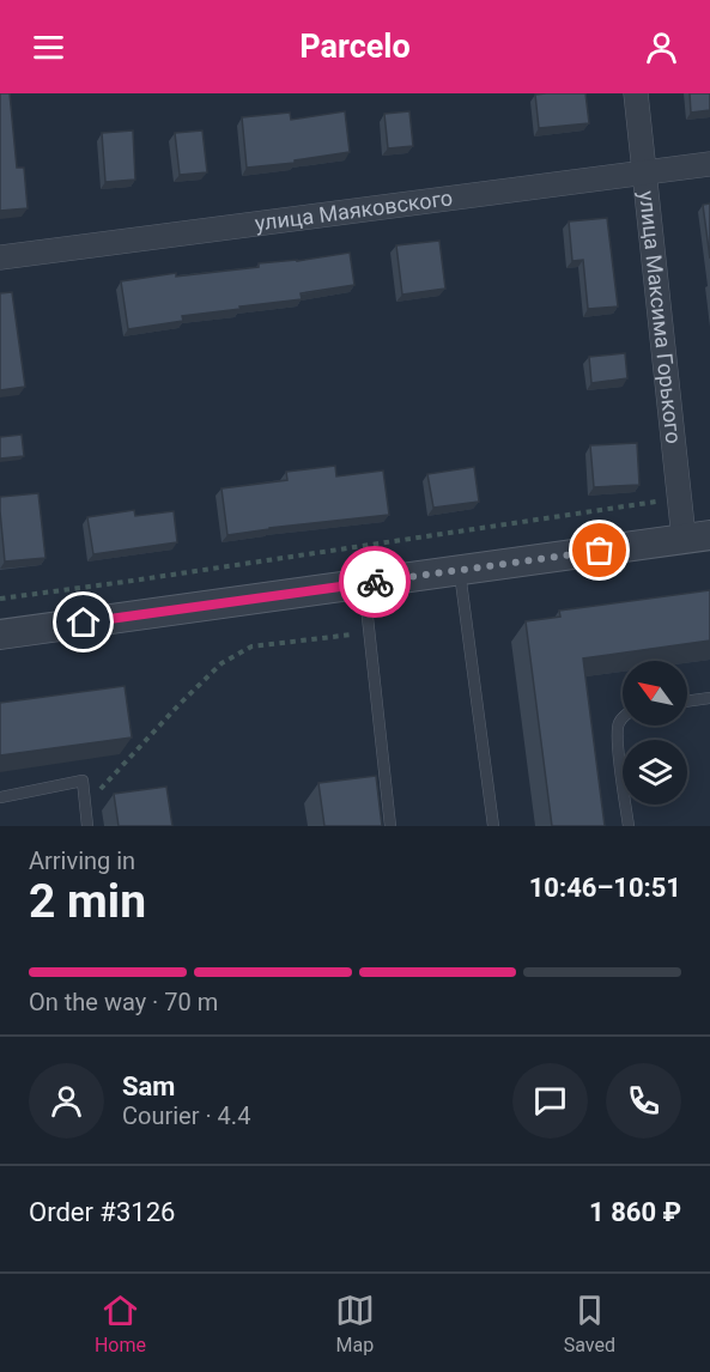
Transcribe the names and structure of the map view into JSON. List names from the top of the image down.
{
  "streets": {
    "street": ["улица Маяковского", "улица Максима Горького"]
  },
  "crossings": [
    ["улица Маяковского", "улица Максима Горького"]
  ],
  "north": "top left",
  "page": {
    "header": "Parcelo",
    "heading": ["2 min", "Arriving in", "10:46–10:51"],
    "panel": [
      "Sam",
      "Courier · 4.4",
      "Order #3126",
      "1 860 ₽"
    ],
    "bar": "On the way · 70 m",
    "tabs": ["Home", "Map", "Saved"]
  }
}
